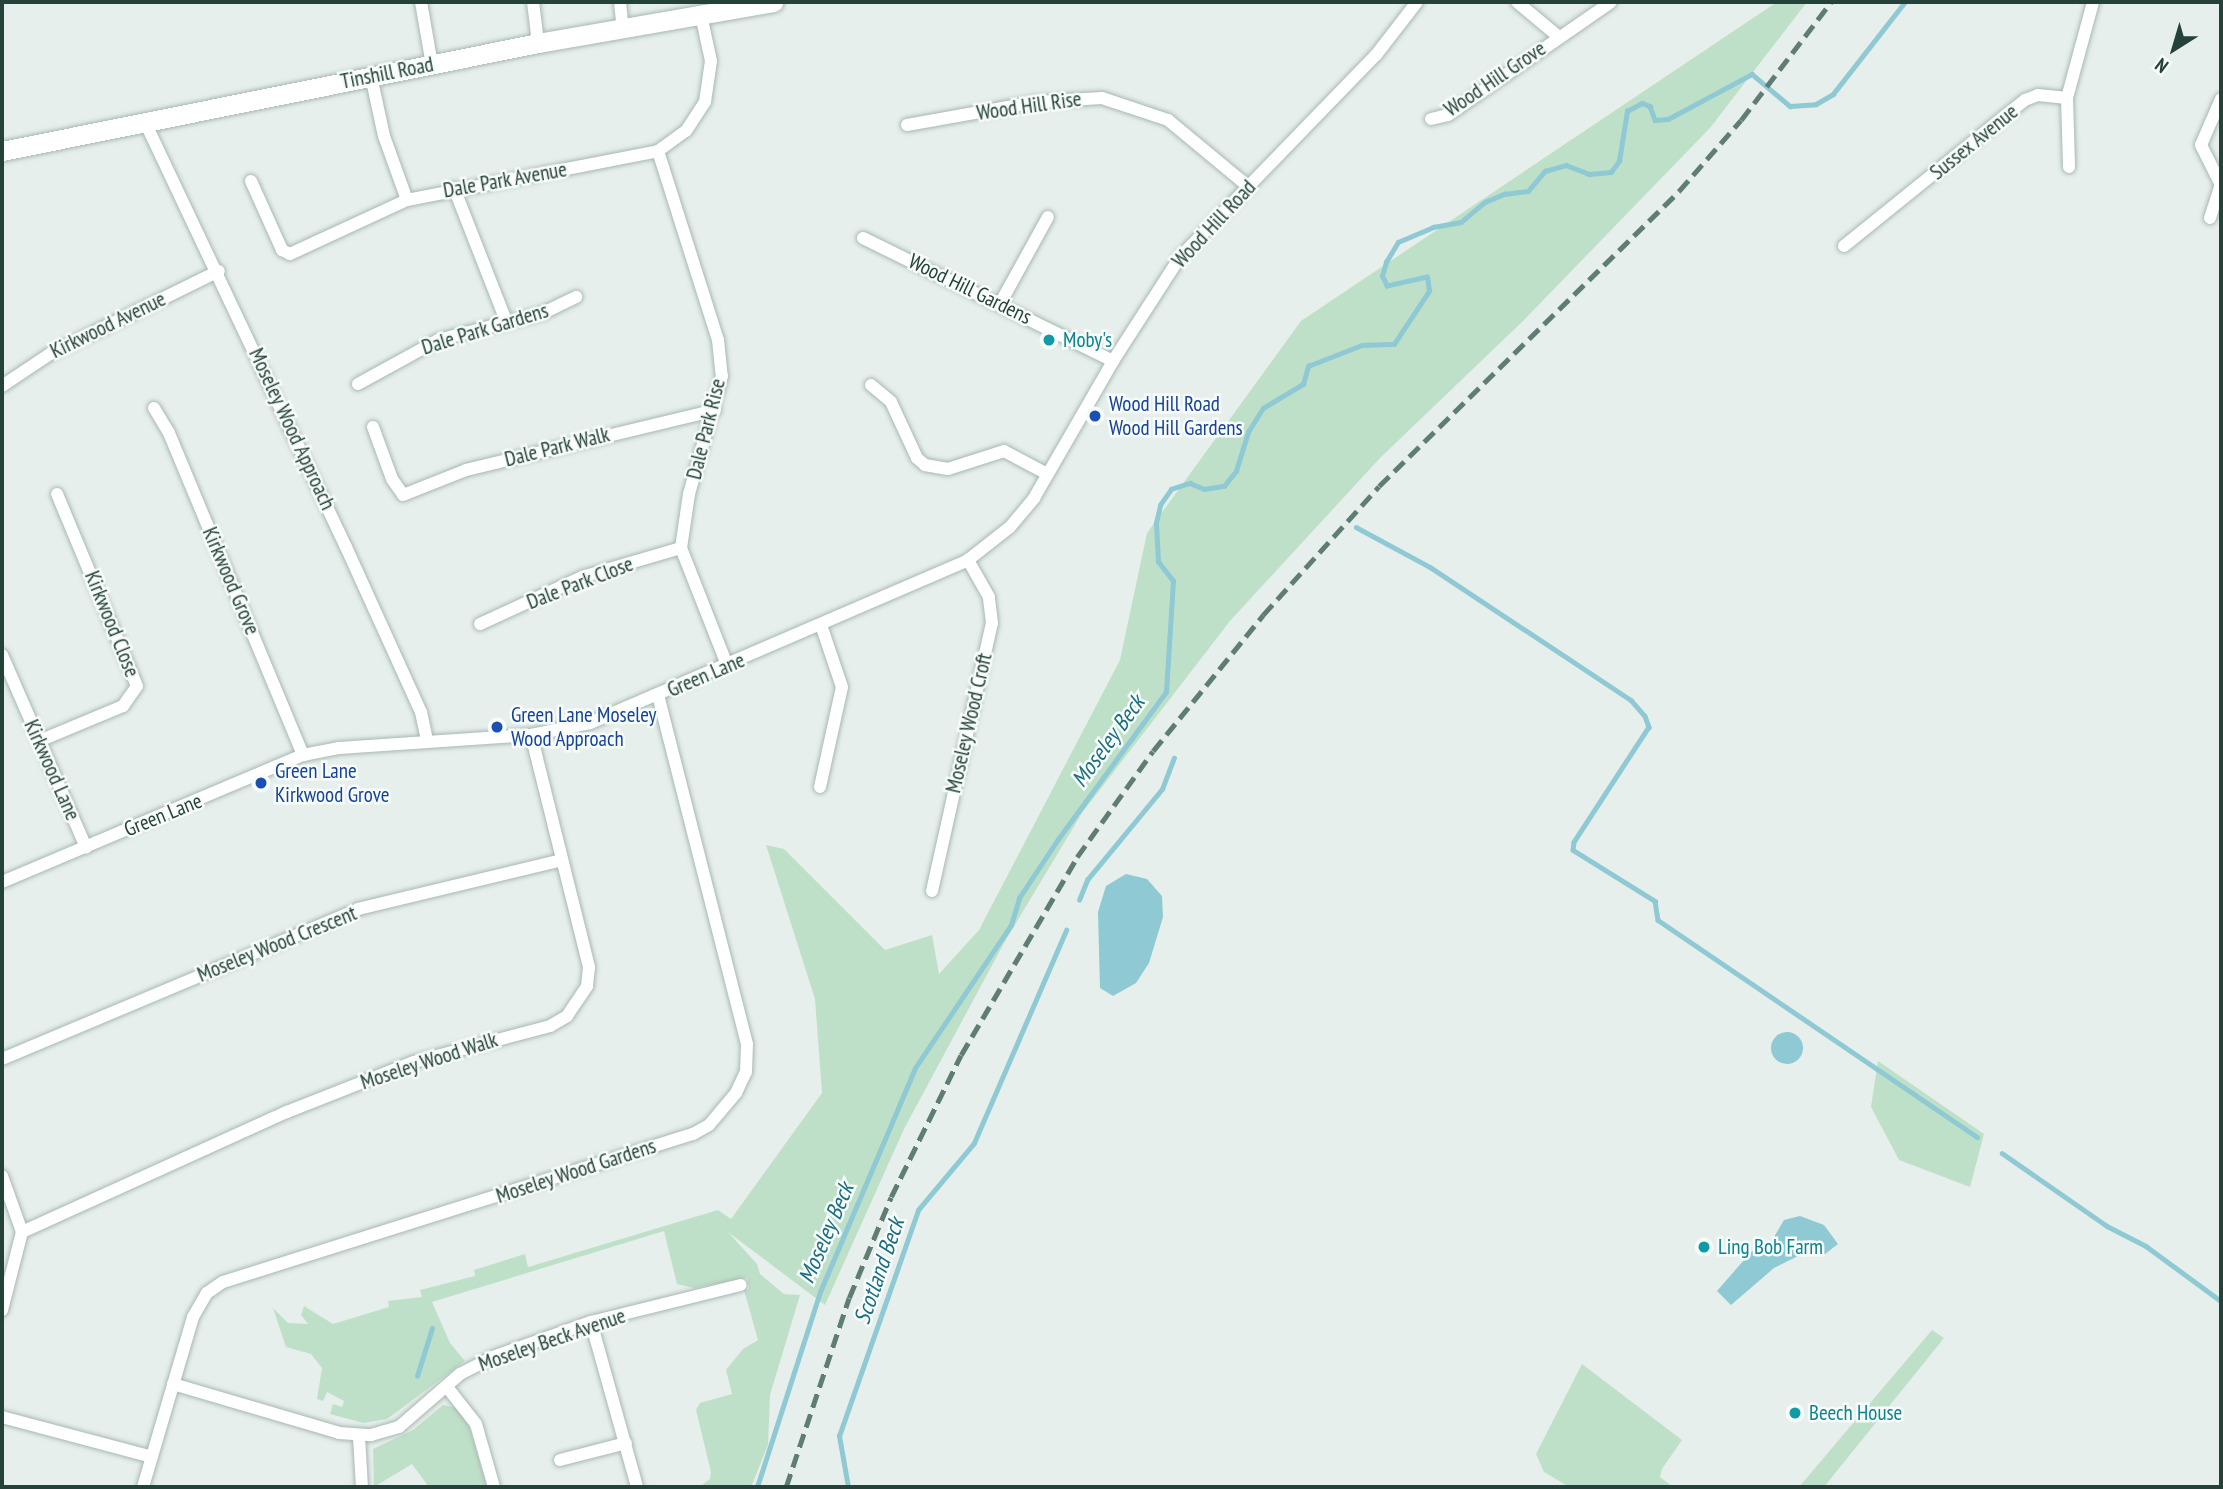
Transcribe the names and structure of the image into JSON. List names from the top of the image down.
{
  "streets": {
    "street": [
      "Tinshill Road",
      "Wood Hill Grove",
      "Wood Hill Rise",
      "Sussex Avenue",
      "Dale Park Avenue",
      "Wood Hill Road",
      "Wood Hill Gardens",
      "Kirkwood Avenue",
      "Dale Park Gardens",
      "Moseley Wood Approach",
      "Dale Park Rise",
      "Dale Park Walk",
      "Kirkwood Grove",
      "Dale Park Close",
      "Kirkwood Close",
      "Green Lane",
      "Moseley Wood Croft",
      "Kirkwood Lane",
      "Moseley Wood Crescent",
      "Moseley Wood Walk",
      "Moseley Wood Gardens",
      "Moseley Beck Avenue"
    ]
  },
  "crossings": [
    ["Tinshill Road", "Dale Park Avenue"],
    ["Tinshill Road", "Moseley Wood Approach"],
    ["Wood Hill Rise", "Wood Hill Road"],
    ["Dale Park Avenue", "Dale Park Rise"],
    ["Wood Hill Road", "Wood Hill Gardens"],
    ["Wood Hill Road", "Green Lane"],
    ["Kirkwood Avenue", "Moseley Wood Approach"],
    ["Moseley Wood Approach", "Green Lane"],
    ["Dale Park Rise", "Dale Park Walk"],
    ["Dale Park Rise", "Dale Park Close"],
    ["Dale Park Rise", "Green Lane"],
    ["Kirkwood Grove", "Green Lane"],
    ["Kirkwood Close", "Kirkwood Lane"],
    ["Green Lane", "Moseley Wood Croft"],
    ["Green Lane", "Kirkwood Lane"],
    ["Green Lane", "Moseley Wood Walk"],
    ["Green Lane", "Moseley Wood Gardens"],
    ["Moseley Wood Crescent", "Moseley Wood Walk"],
    ["Moseley Wood Gardens", "Moseley Beck Avenue"]
  ],
  "water": ["Moseley Beck", "Scotland Beck"],
  "places": [
    "Moby's",
    "Wood Hill Road Wood Hill Gardens",
    "Green Lane Moseley Wood Approach",
    "Green Lane Kirkwood Grove",
    "Ling Bob Farm",
    "Beech House"
  ],
  "north": "bottom left"
}
